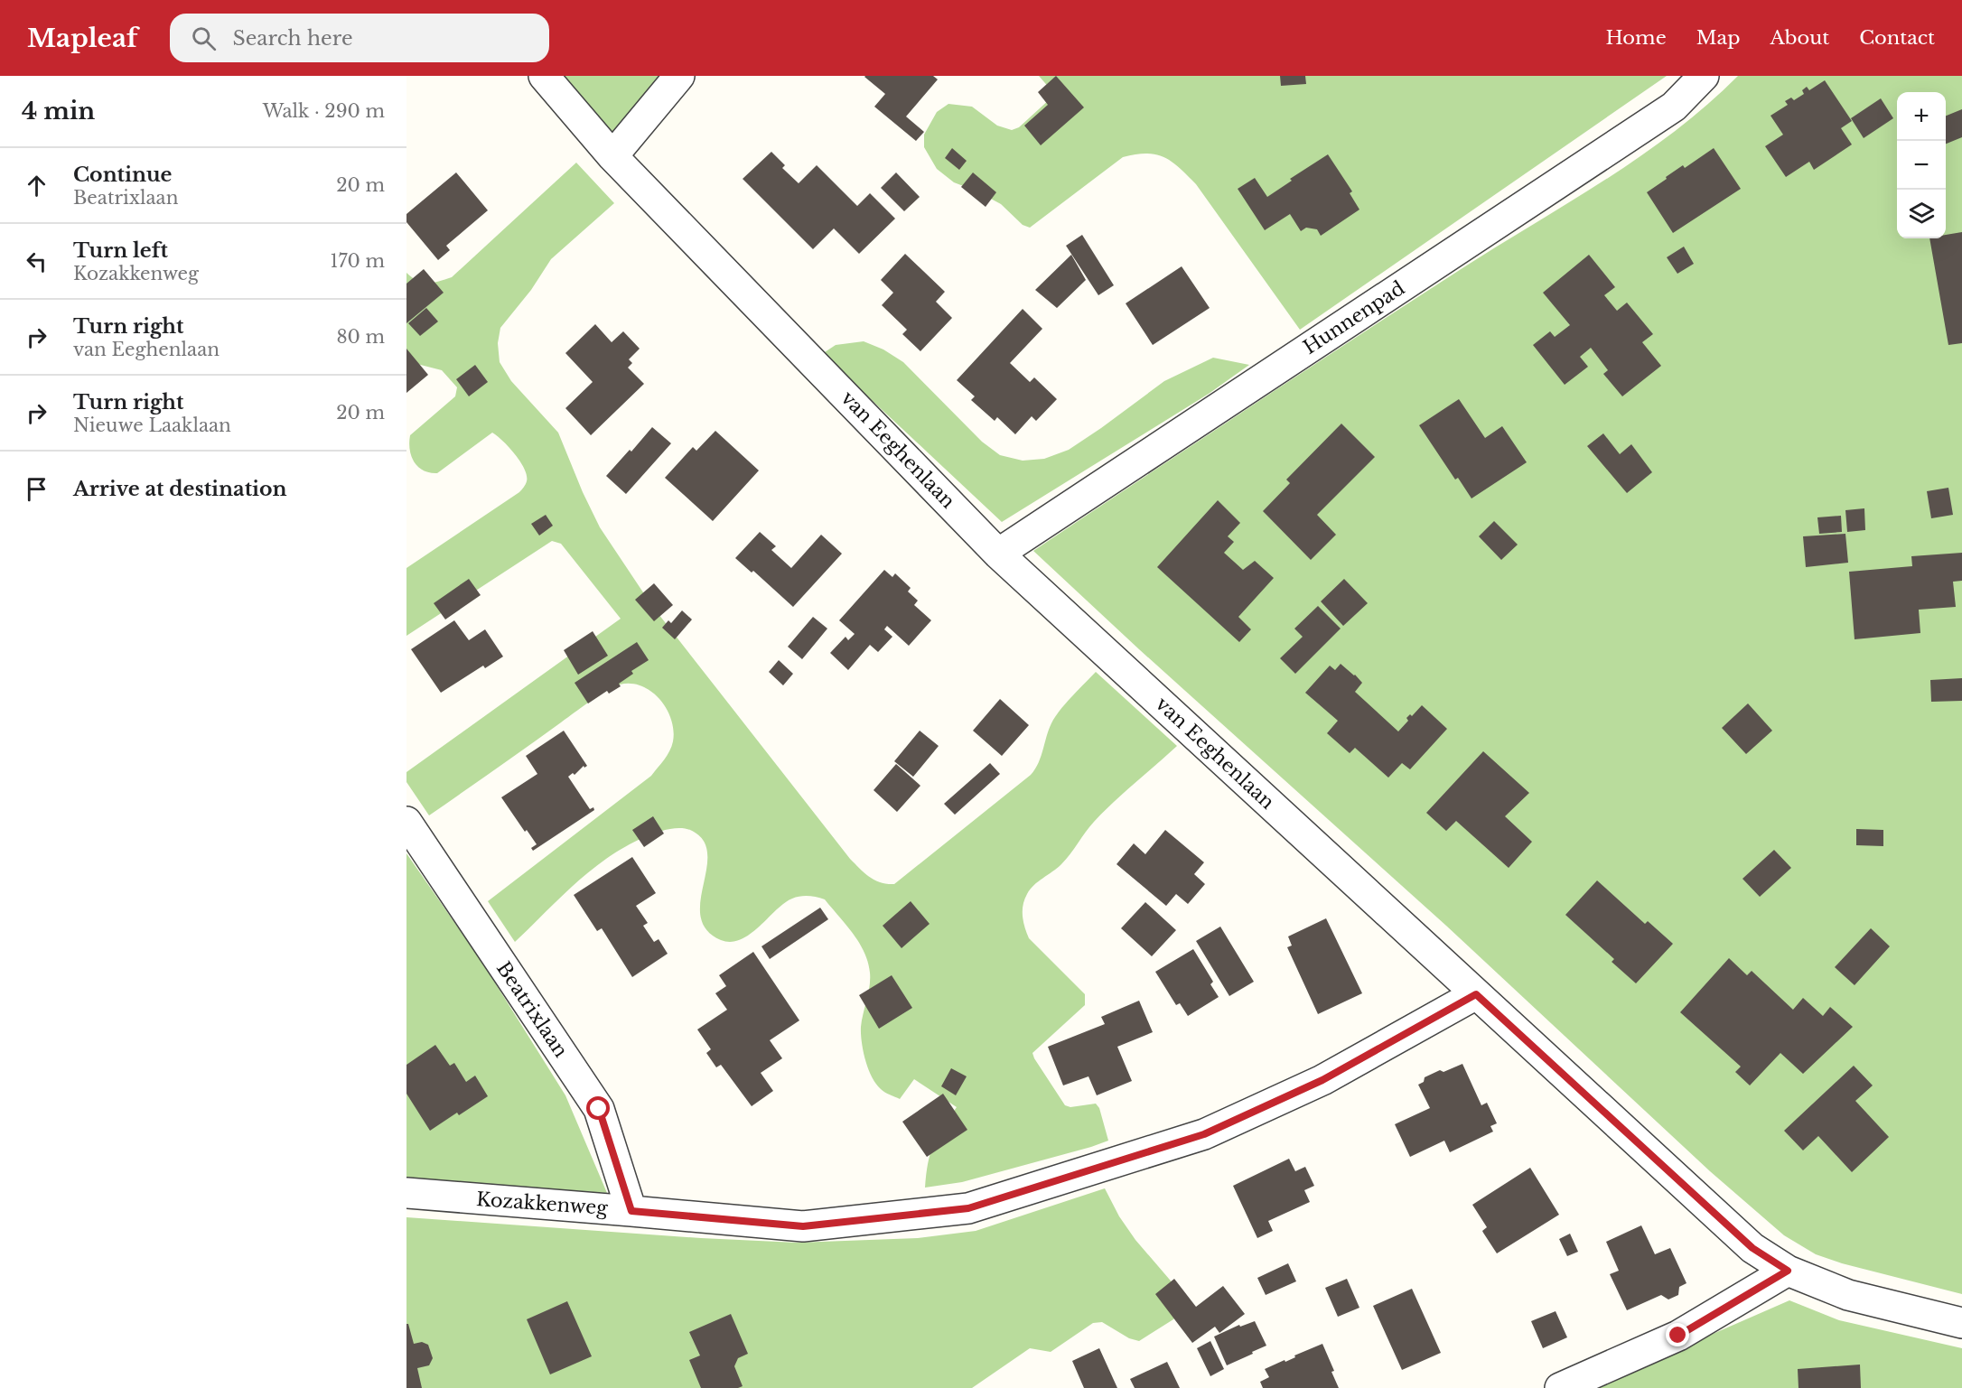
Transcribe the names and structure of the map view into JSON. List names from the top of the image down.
{
  "streets": {
    "street": [
      "Hunnenpad",
      "van Eeghenlaan",
      "Beatrixlaan",
      "Kozakkenweg"
    ]
  },
  "crossings": [
    ["Hunnenpad", "van Eeghenlaan"],
    ["van Eeghenlaan", "Kozakkenweg"],
    ["Beatrixlaan", "Kozakkenweg"]
  ],
  "page": {
    "header": "Mapleaf",
    "search": "Search here",
    "nav": [
      "Home",
      "Map",
      "About",
      "Contact"
    ],
    "heading": ["4 min", "Walk · 290 m"],
    "map_buttons": ["+", "−"],
    "list": [
      ["Continue", "Beatrixlaan", "20 m"],
      ["Turn left", "Kozakkenweg", "170 m"],
      ["Turn right", "van Eeghenlaan", "80 m"],
      ["Turn right", "Nieuwe Laaklaan", "20 m"],
      "Arrive at destination"
    ]
  }
}
